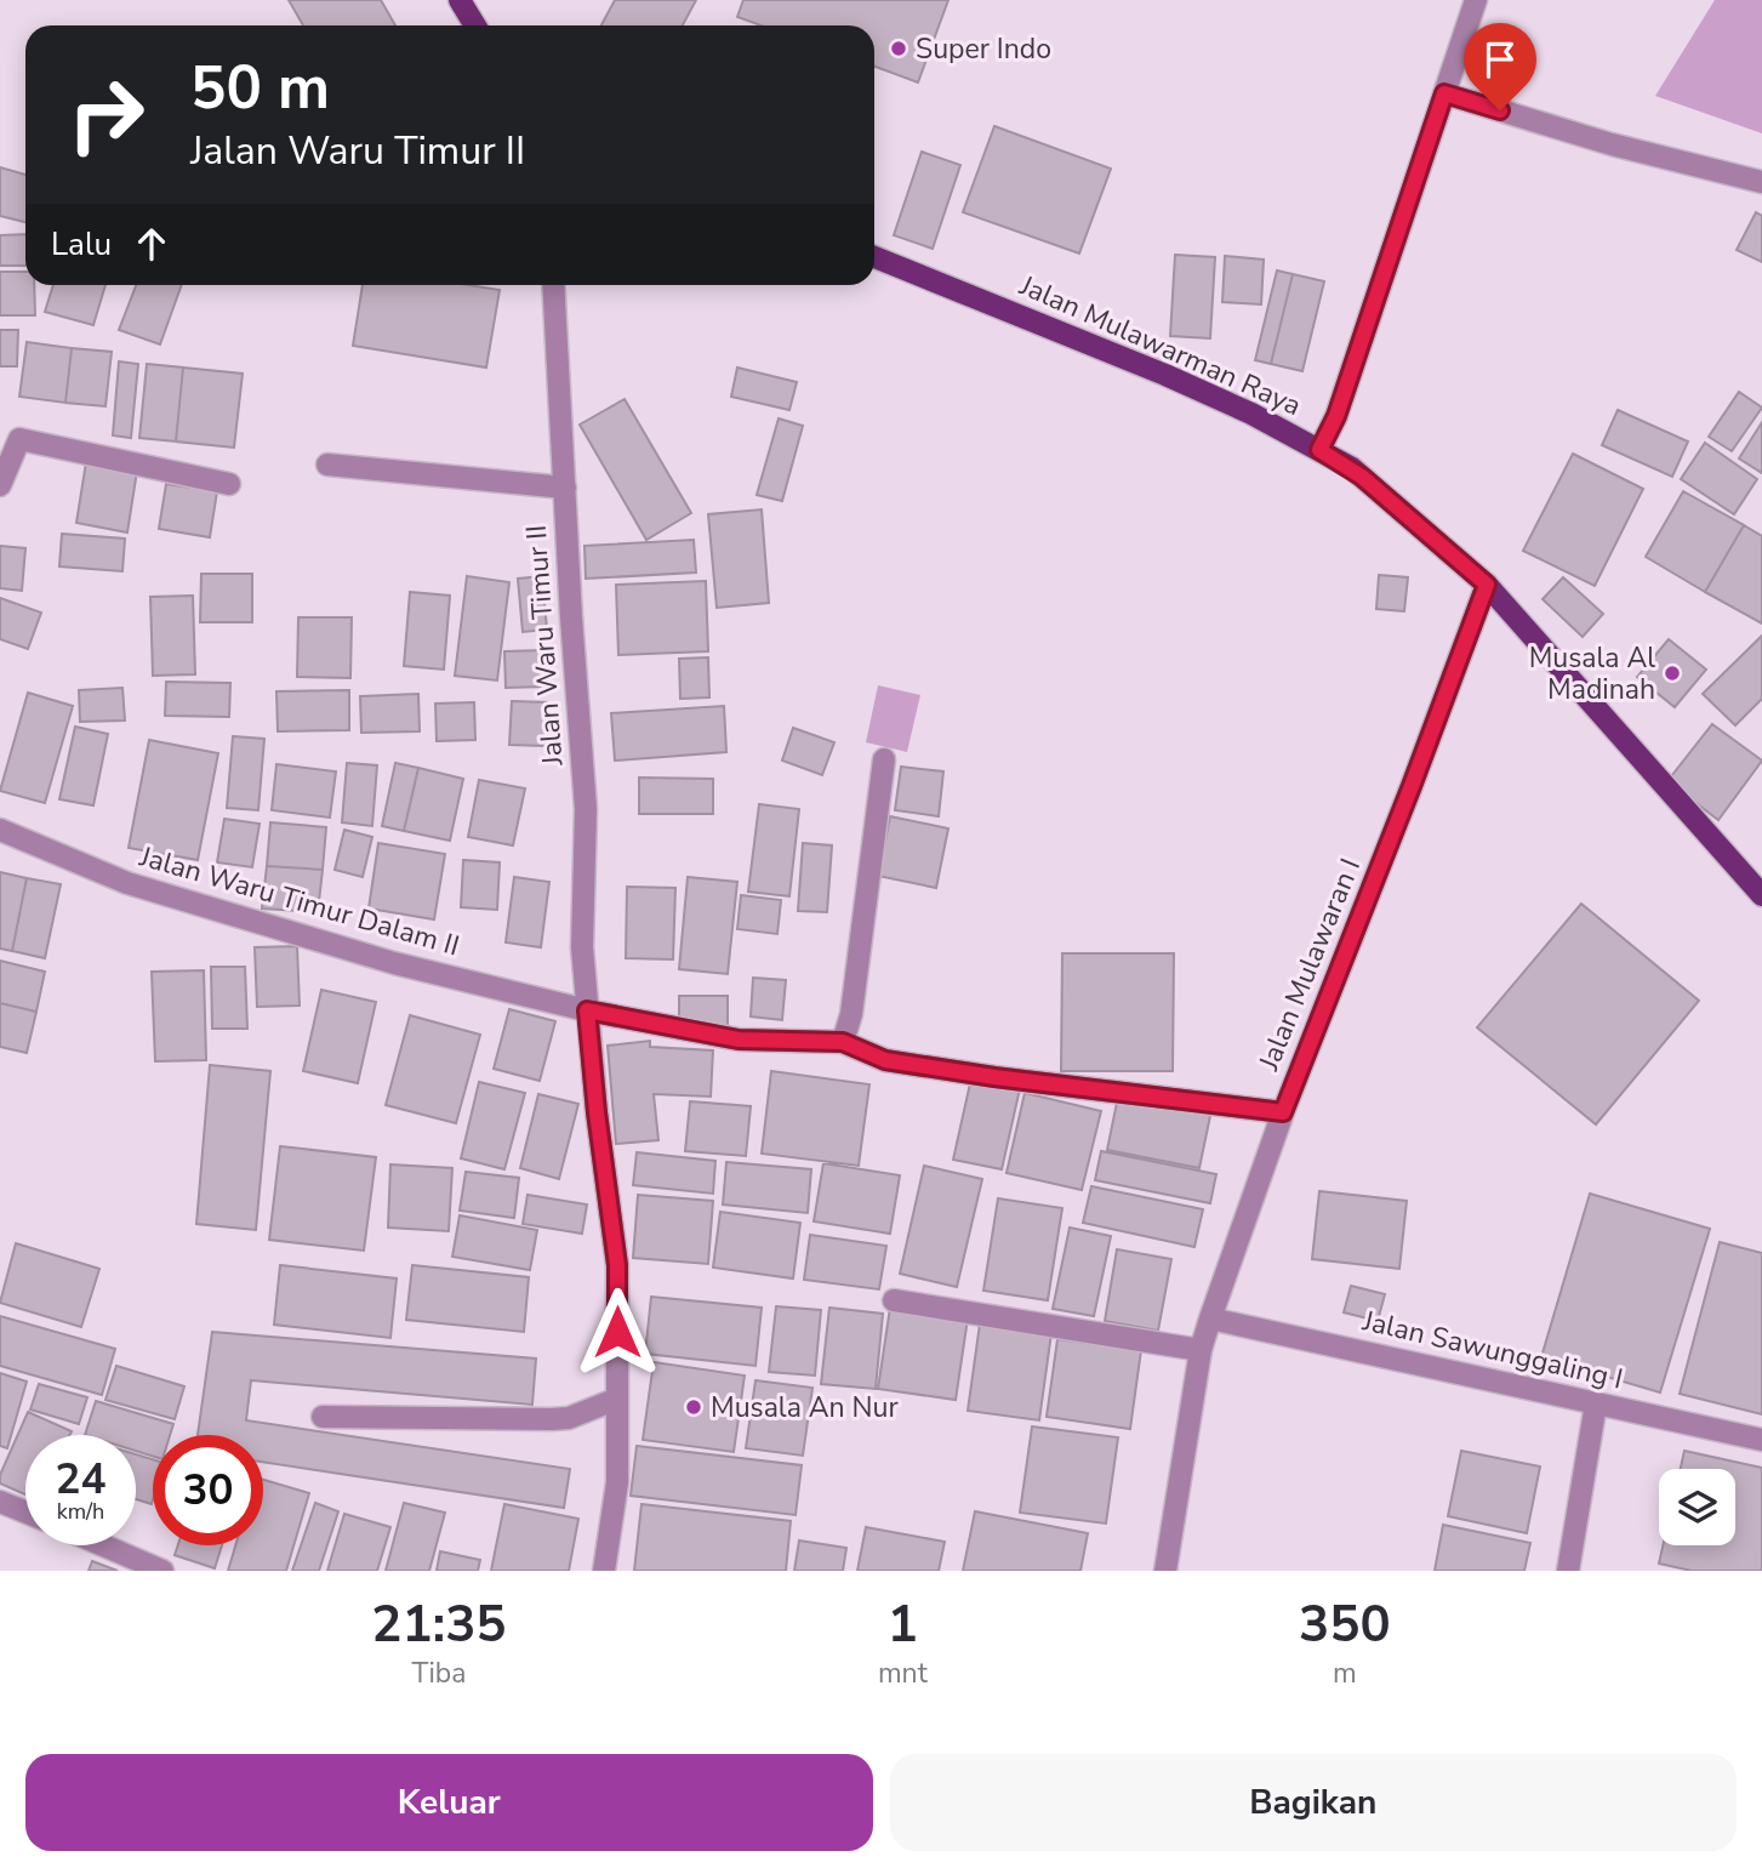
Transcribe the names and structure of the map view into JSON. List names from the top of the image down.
{
  "streets": {
    "main road": ["Jalan Mulawarman Raya"],
    "street": [
      "Jalan Waru Timur II",
      "Jalan Waru Timur Dalam II",
      "Jalan Mulawaran I",
      "Jalan Sawunggaling I"
    ]
  },
  "crossings": [
    ["Jalan Mulawarman Raya", "Jalan Mulawaran I"],
    ["Jalan Waru Timur II", "Jalan Waru Timur Dalam II"],
    ["Jalan Mulawaran I", "Jalan Sawunggaling I"]
  ],
  "places": ["Super Indo", "Musala Al Madinah", "Musala An Nur"],
  "page": {
    "turn": ["50 m", "Jalan Waru Timur II"],
    "then": "Lalu",
    "speed": "24 km/h",
    "limit": "30",
    "eta": [
      "21:35",
      "Tiba",
      "1",
      "mnt",
      "350",
      "m"
    ],
    "buttons": ["Keluar", "Bagikan"]
  }
}
